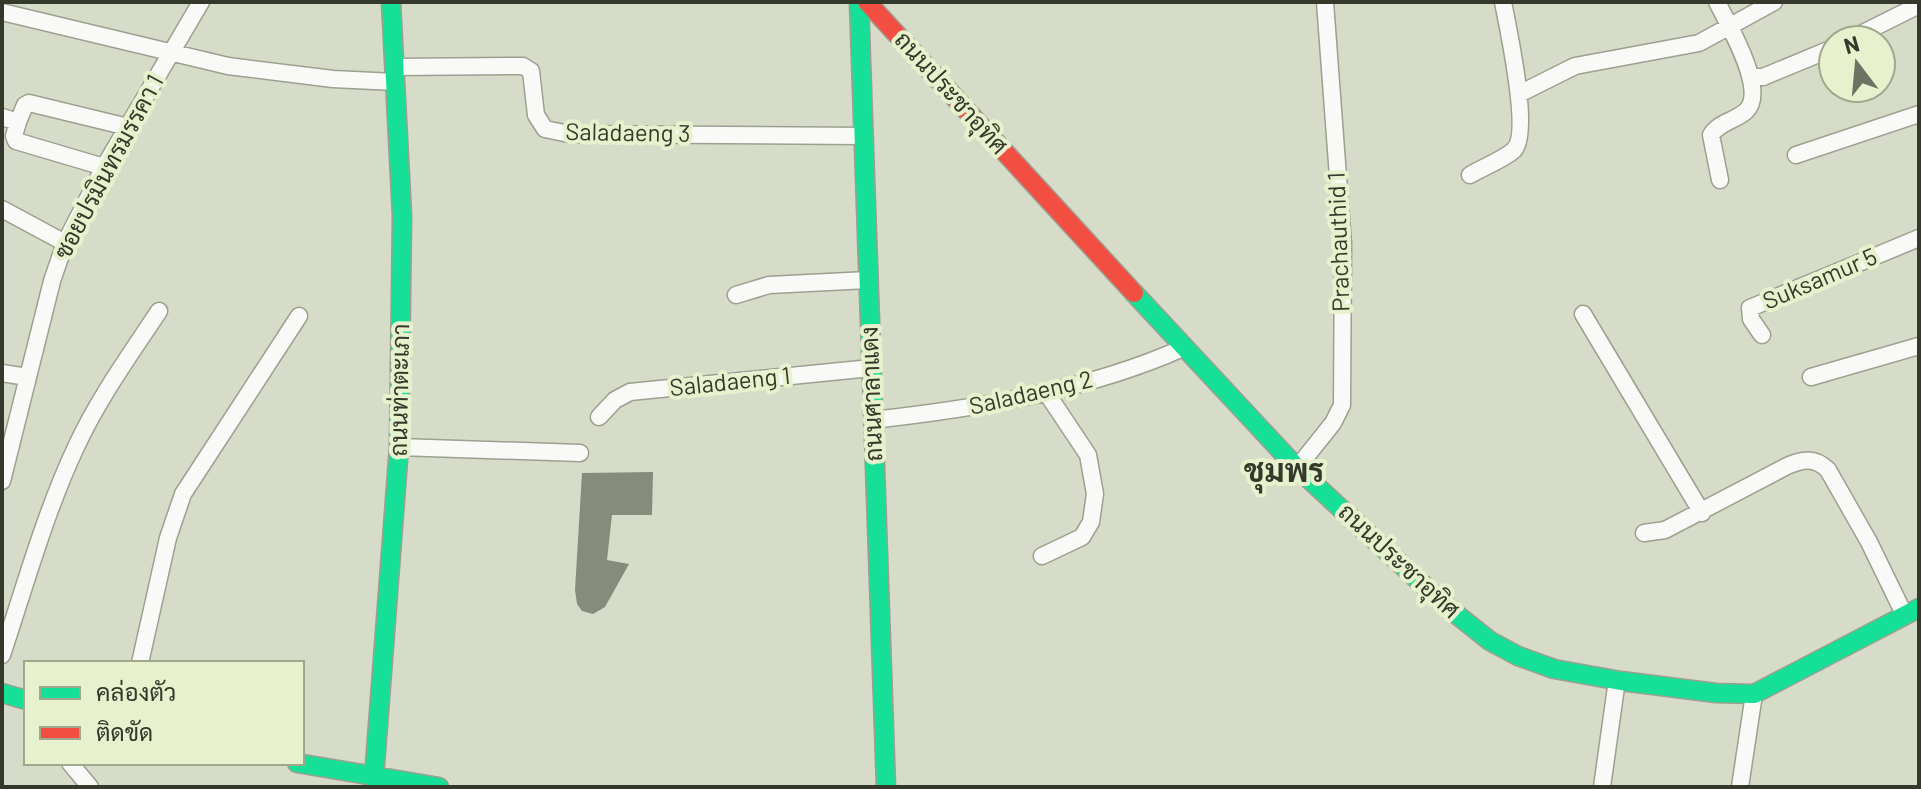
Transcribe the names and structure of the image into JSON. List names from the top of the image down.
{
  "streets": {
    "street": [
      "ถนนประชาอุทิศ",
      "Saladaeng 3",
      "ซอยปรมินทรมรรคา 1",
      "Prachauthid 1",
      "Suksamur 5",
      "Saladaeng 1",
      "ถนนท่าตะเภา",
      "Saladaeng 2",
      "ถนนศาลาแดง"
    ]
  },
  "crossings": [
    ["ถนนประชาอุทิศ", "Prachauthid 1"],
    ["ถนนประชาอุทิศ", "Saladaeng 2"],
    ["Saladaeng 3", "ถนนท่าตะเภา"],
    ["Saladaeng 3", "ถนนศาลาแดง"],
    ["Saladaeng 1", "ถนนศาลาแดง"],
    ["Saladaeng 2", "ถนนศาลาแดง"]
  ],
  "districts": ["ชุมพร"],
  "legend": ["คล่องตัว", "ติดขัด"],
  "north": "top"
}
